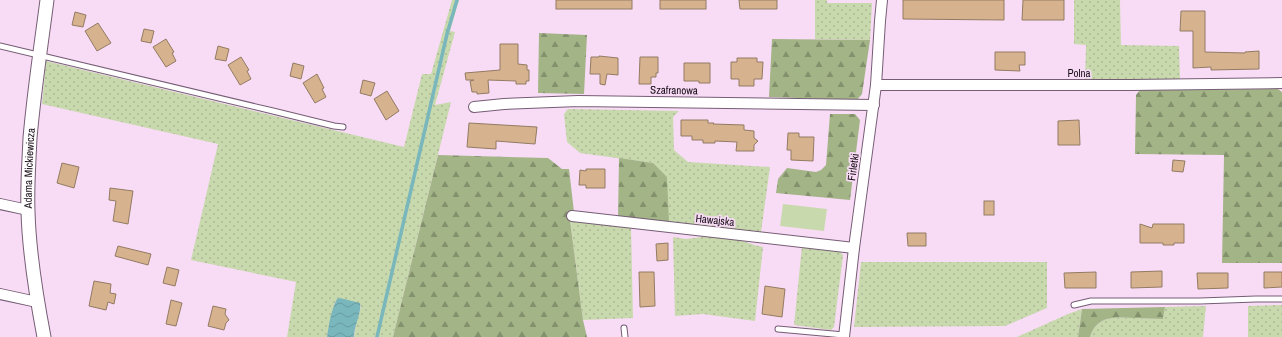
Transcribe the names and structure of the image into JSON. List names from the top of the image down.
{
  "streets": {
    "street": [
      "Polna",
      "Szafranowa",
      "Firletki",
      "Adama Mickiewicza",
      "Hawajska"
    ]
  },
  "crossings": [
    ["Polna", "Firletki"],
    ["Szafranowa", "Firletki"],
    ["Firletki", "Hawajska"]
  ]
}
